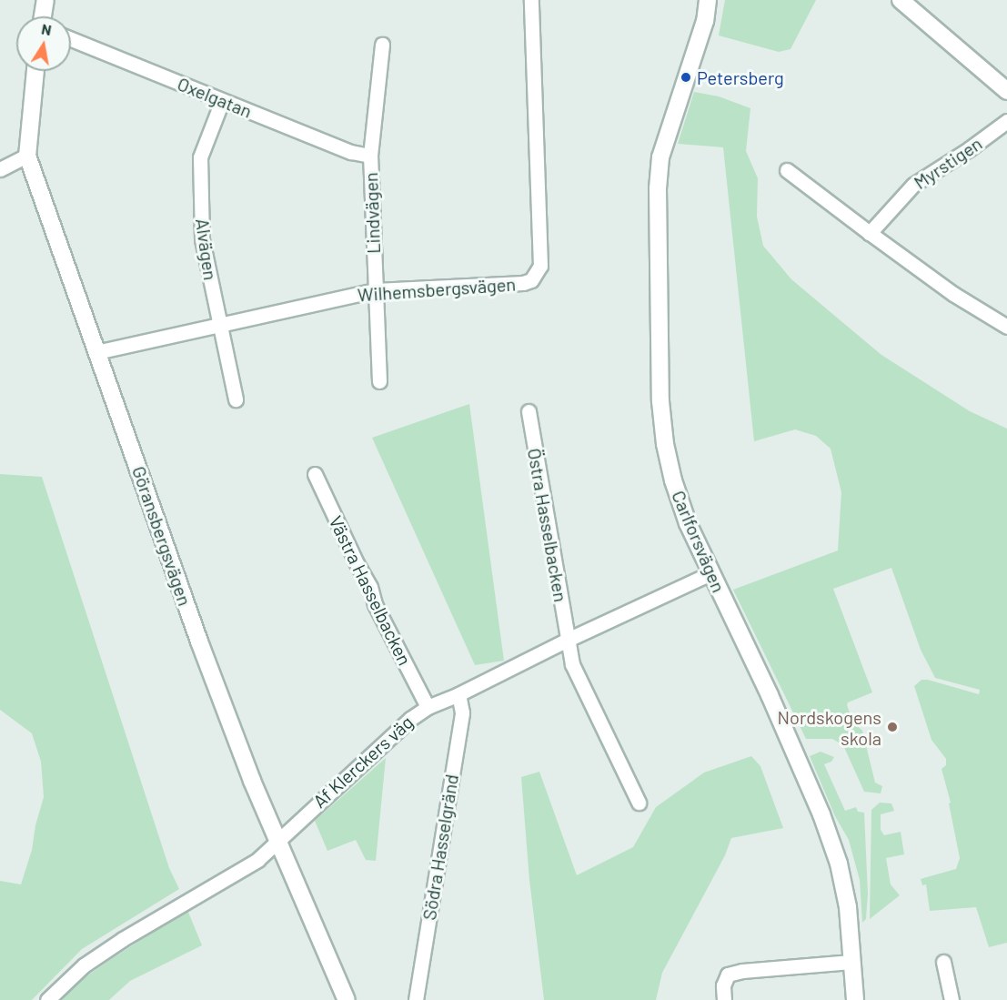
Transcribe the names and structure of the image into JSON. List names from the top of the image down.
{
  "streets": {
    "street": [
      "Oxelgatan",
      "Myrstigen",
      "Lindvägen",
      "Alvägen",
      "Wilhemsbergsvägen",
      "Östra Hasselbacken",
      "Göransbergsvägen",
      "Carlforsvägen",
      "Västra Hasselbacken",
      "Af Klerckers väg",
      "Södra Hasselgränd"
    ]
  },
  "crossings": [
    ["Oxelgatan", "Lindvägen"],
    ["Oxelgatan", "Alvägen"],
    ["Lindvägen", "Wilhemsbergsvägen"],
    ["Alvägen", "Wilhemsbergsvägen"],
    ["Wilhemsbergsvägen", "Göransbergsvägen"],
    ["Östra Hasselbacken", "Af Klerckers väg"],
    ["Göransbergsvägen", "Af Klerckers väg"],
    ["Carlforsvägen", "Af Klerckers väg"],
    ["Västra Hasselbacken", "Af Klerckers väg"],
    ["Af Klerckers väg", "Södra Hasselgränd"]
  ],
  "places": ["Petersberg", "Nordskogens skola"],
  "north": "top"
}
